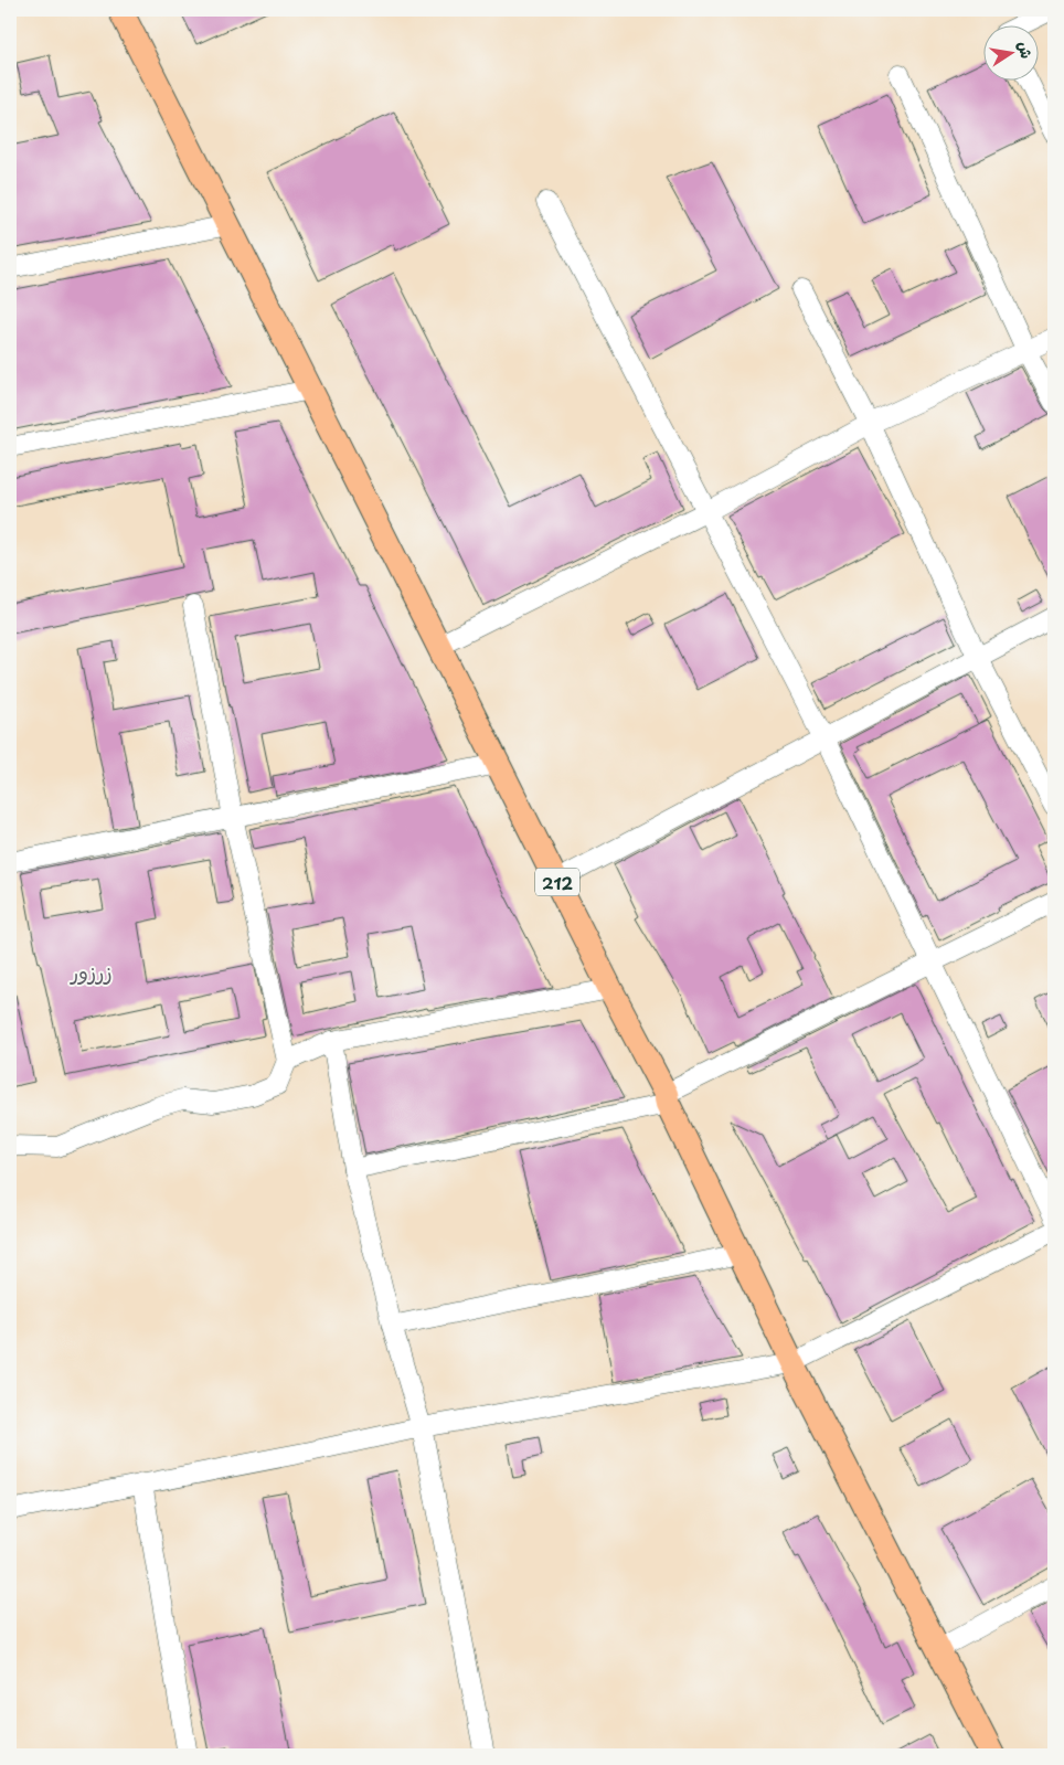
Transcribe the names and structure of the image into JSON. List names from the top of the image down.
{
  "streets": {
    "main road": ["212"]
  },
  "districts": ["زرزور"],
  "north": "right"
}
